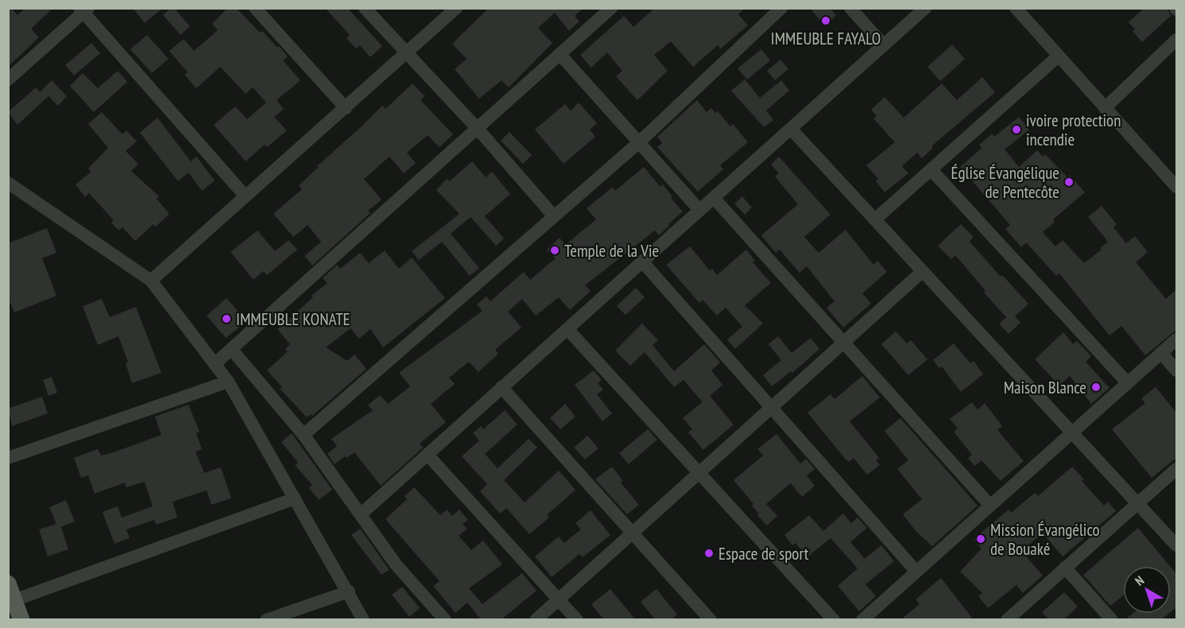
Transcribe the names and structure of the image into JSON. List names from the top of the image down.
{
  "places": [
    "IMMEUBLE FAYALO",
    "ivoire protection incendie",
    "Église Évangélique de Pentecôte",
    "Temple de la Vie",
    "IMMEUBLE KONATE",
    "Maison Blance",
    "Mission Évangélico de Bouaké",
    "Espace de sport"
  ],
  "north": "top left"
}
